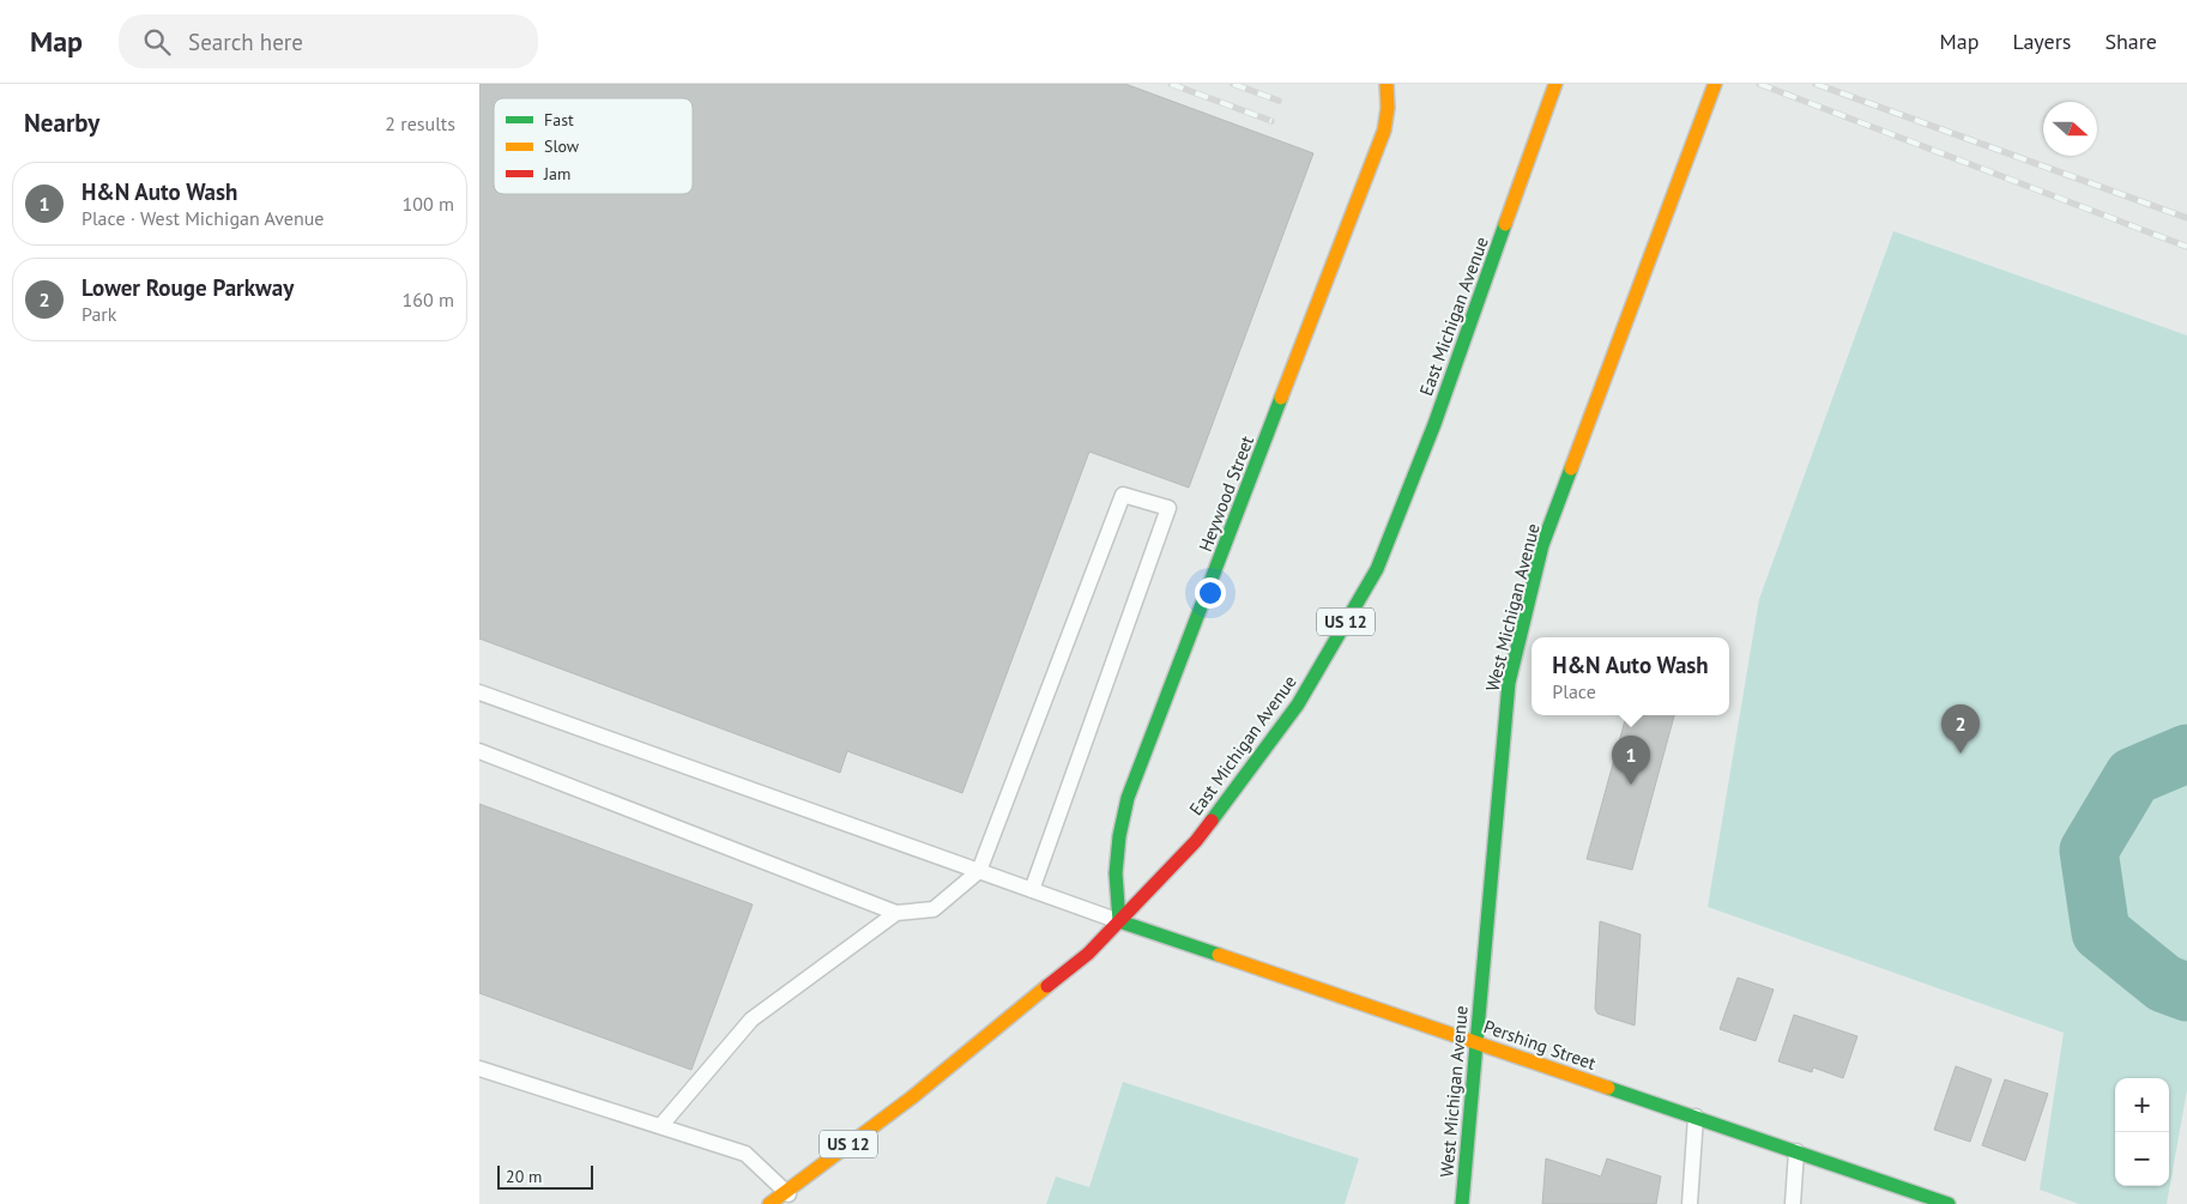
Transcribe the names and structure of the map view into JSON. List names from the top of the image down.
{
  "streets": {
    "main road": [
      "East Michigan Avenue",
      "Heywood Street",
      "West Michigan Avenue",
      "US 12",
      "Pershing Street"
    ]
  },
  "crossings": [
    ["East Michigan Avenue", "Heywood Street"],
    ["East Michigan Avenue", "Pershing Street"],
    ["Heywood Street", "Pershing Street"],
    ["West Michigan Avenue", "Pershing Street"]
  ],
  "legend": ["Fast", "Slow", "Jam"],
  "scale_bar": "20 m",
  "north": "right",
  "page": {
    "header": "Map",
    "search": "Search here",
    "nav": ["Map", "Layers", "Share"],
    "heading": ["Nearby", "2 results"],
    "list": [
      {
        "mark": "1",
        "name": "H&N Auto Wash",
        "note": "Place · West Michigan Avenue",
        "value": "100 m"
      },
      {
        "mark": "2",
        "name": "Lower Rouge Parkway",
        "note": "Park",
        "value": "160 m"
      }
    ],
    "popup": ["H&N Auto Wash", "Place"],
    "pins": ["2", "1"],
    "map_buttons": ["+", "−"],
    "scale": "20 m"
  }
}
